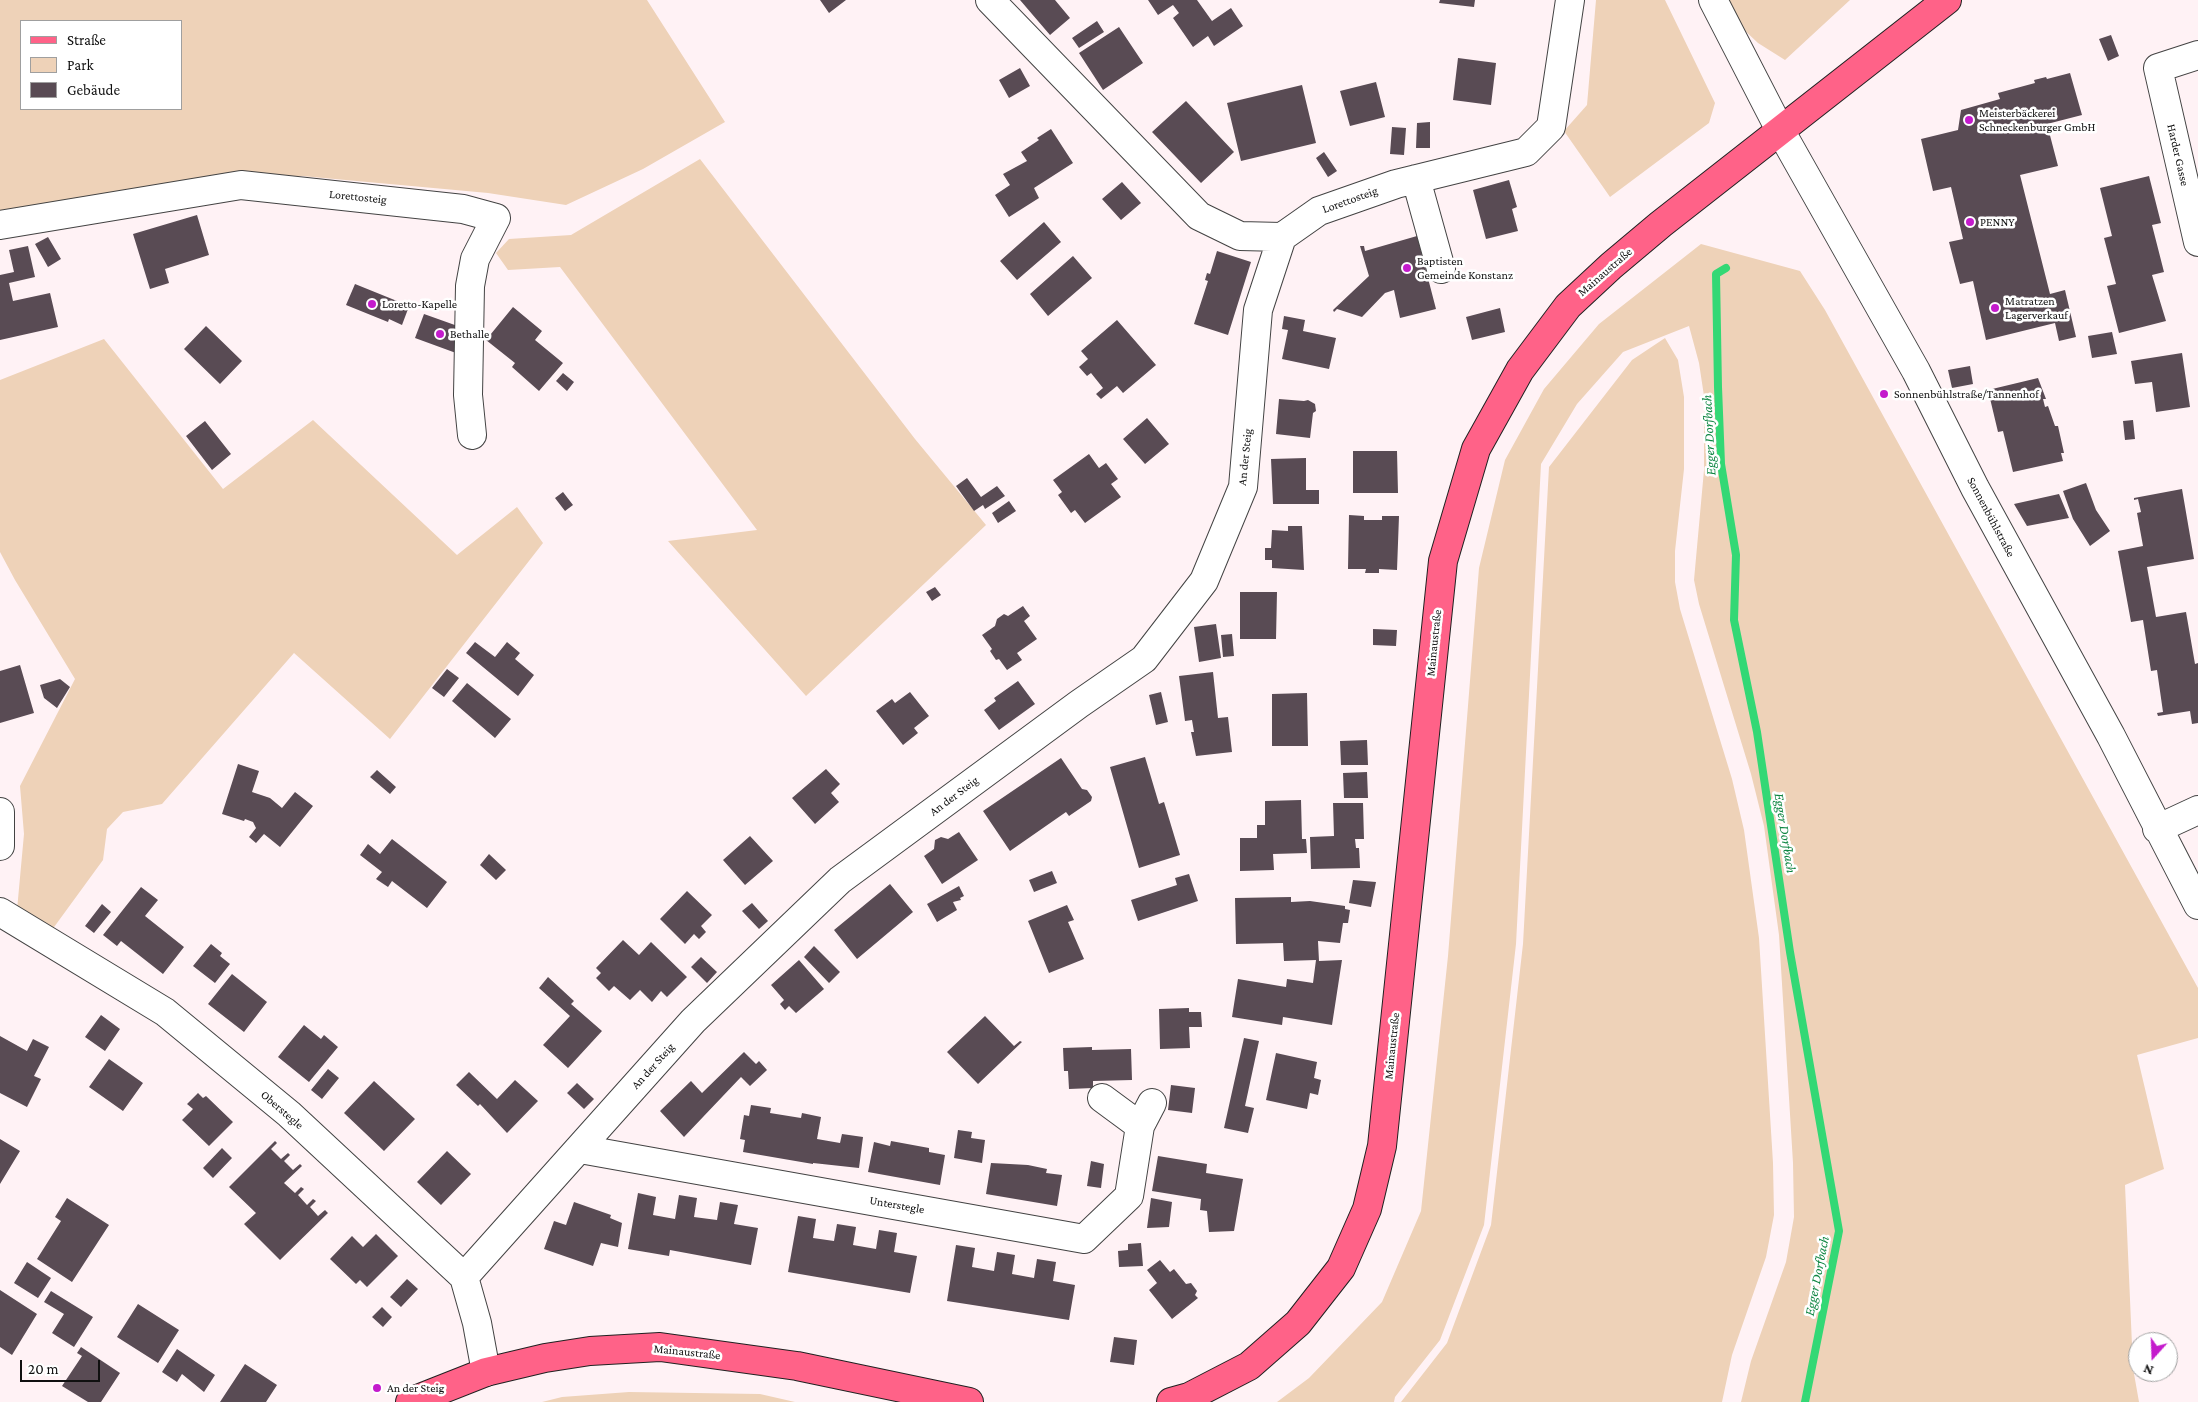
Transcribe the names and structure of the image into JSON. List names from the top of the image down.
{
  "streets": {
    "main road": ["Mainaustraße"],
    "street": [
      "Harder Gasse",
      "Lorettosteig",
      "An der Steig",
      "Sonnenbühlstraße",
      "Oberstegle",
      "Unterstegle"
    ]
  },
  "crossings": [
    ["Lorettosteig", "An der Steig"],
    ["Mainaustraße", "Sonnenbühlstraße"],
    ["An der Steig", "Oberstegle"],
    ["An der Steig", "Unterstegle"]
  ],
  "water": ["Egger Dorfbach"],
  "places": [
    "Meisterbäckerei Schneckenburger GmbH",
    "PENNY",
    "Baptisten Gemeinde Konstanz",
    "Loretto-Kapelle",
    "Matratzen Lagerverkauf",
    "Bethalle",
    "Sonnenbühlstraße/Tannenhof",
    "An der Steig"
  ],
  "legend": ["Straße", "Park", "Gebäude"],
  "scale_bar": "20 m",
  "north": "bottom"
}
